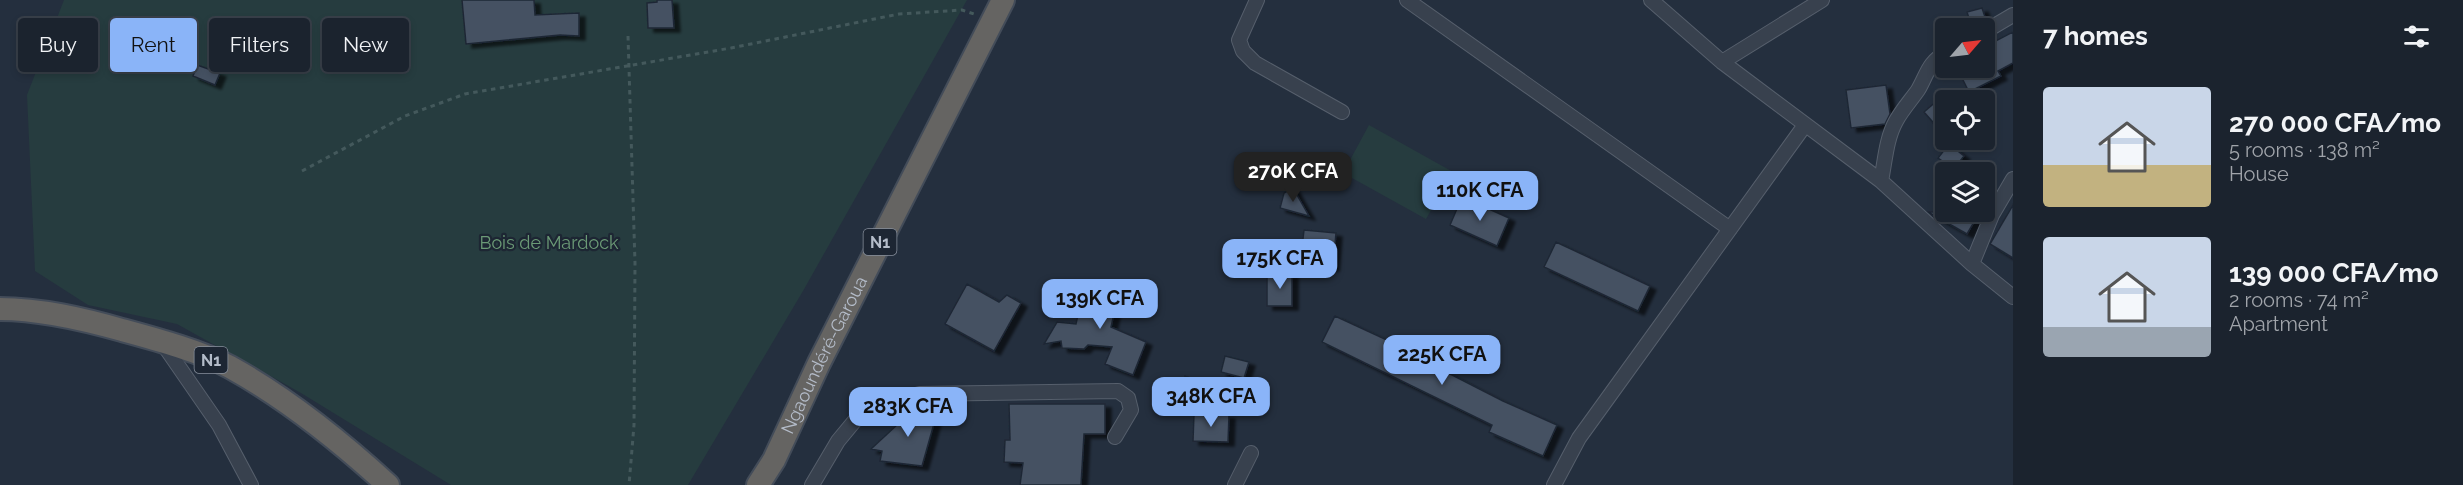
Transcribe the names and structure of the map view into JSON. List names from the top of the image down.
{
  "streets": {
    "highway": ["N1", "Ngaoundéré-Garoua"]
  },
  "parks": ["Bois de Mardock"],
  "north": "top right",
  "page": {
    "heading": "7 homes",
    "chip": [
      "Buy",
      "Rent",
      "Filters",
      "New"
    ],
    "list": [
      {
        "name": "270 000 CFA/mo",
        "note": "5 rooms · 138 m² · House"
      },
      {
        "name": "139 000 CFA/mo",
        "note": "2 rooms · 74 m² · Apartment"
      }
    ],
    "price": [
      "270K CFA",
      "110K CFA",
      "175K CFA",
      "139K CFA",
      "225K CFA",
      "348K CFA",
      "283K CFA"
    ]
  }
}
